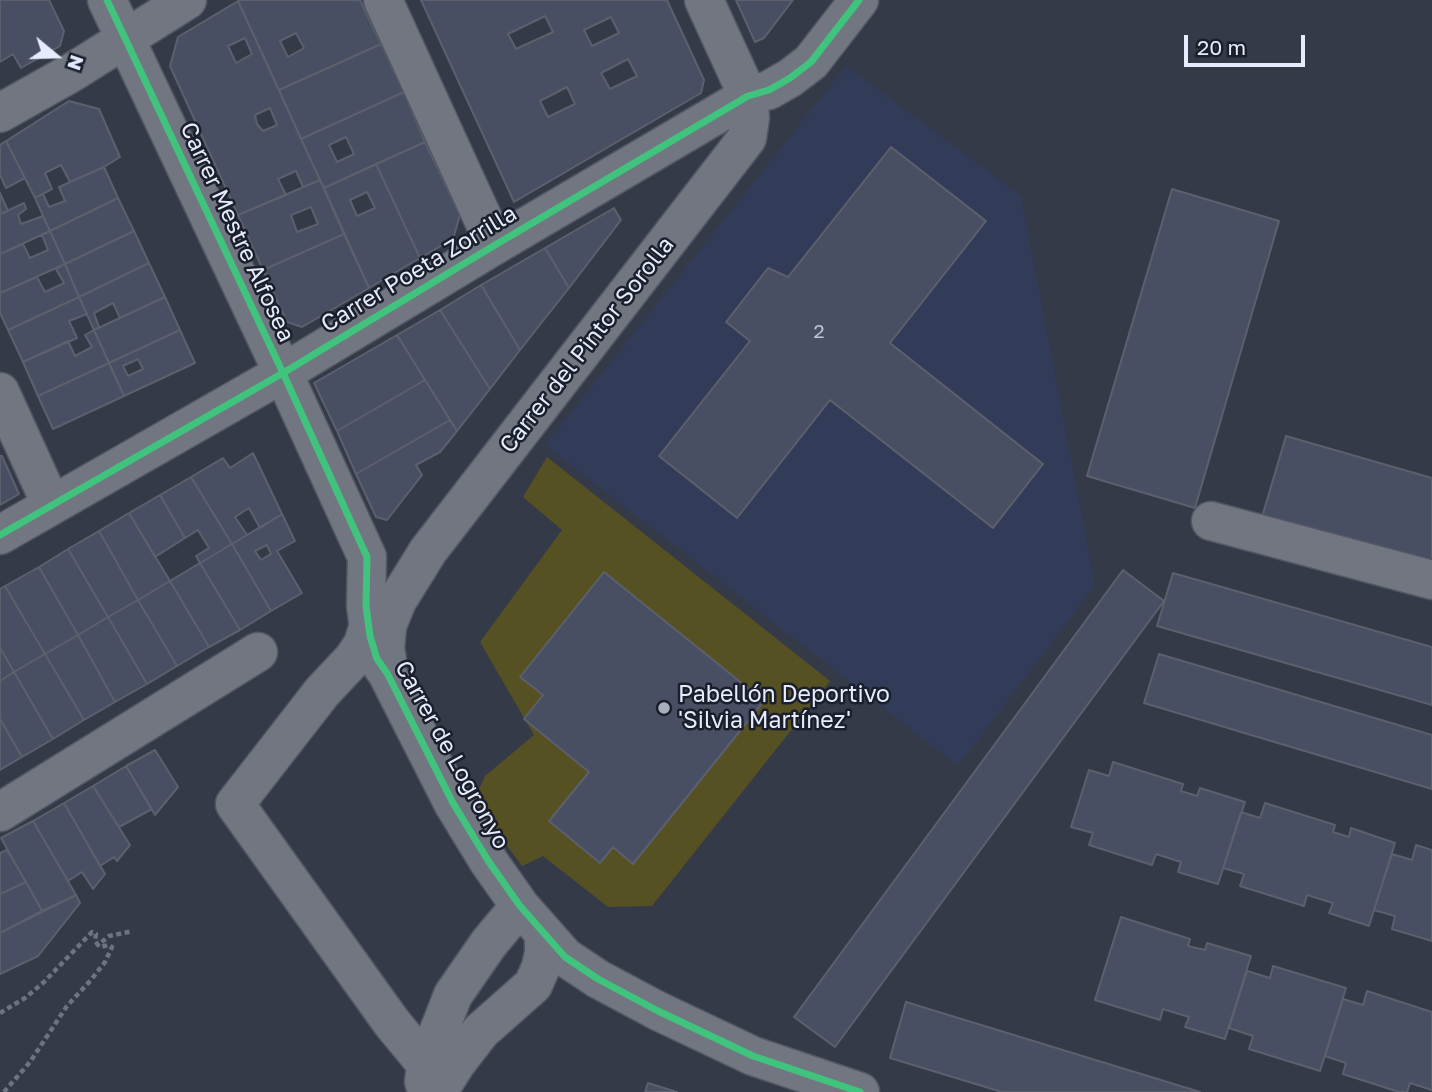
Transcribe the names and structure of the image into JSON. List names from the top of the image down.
{
  "streets": {
    "street": [
      "Carrer Mestre Alfosea",
      "Carrer Poeta Zorrilla",
      "Carrer del Pintor Sorolla",
      "Carrer de Logronyo"
    ]
  },
  "crossings": [
    ["Carrer Mestre Alfosea", "Carrer Poeta Zorrilla"],
    ["Carrer Mestre Alfosea", "Carrer de Logronyo"],
    ["Carrer Poeta Zorrilla", "Carrer del Pintor Sorolla"],
    ["Carrer del Pintor Sorolla", "Carrer de Logronyo"]
  ],
  "places": ["Pabellón Deportivo 'Silvia Martínez'"],
  "house_numbers": ["2"],
  "scale_bar": "20 m",
  "north": "right"
}
